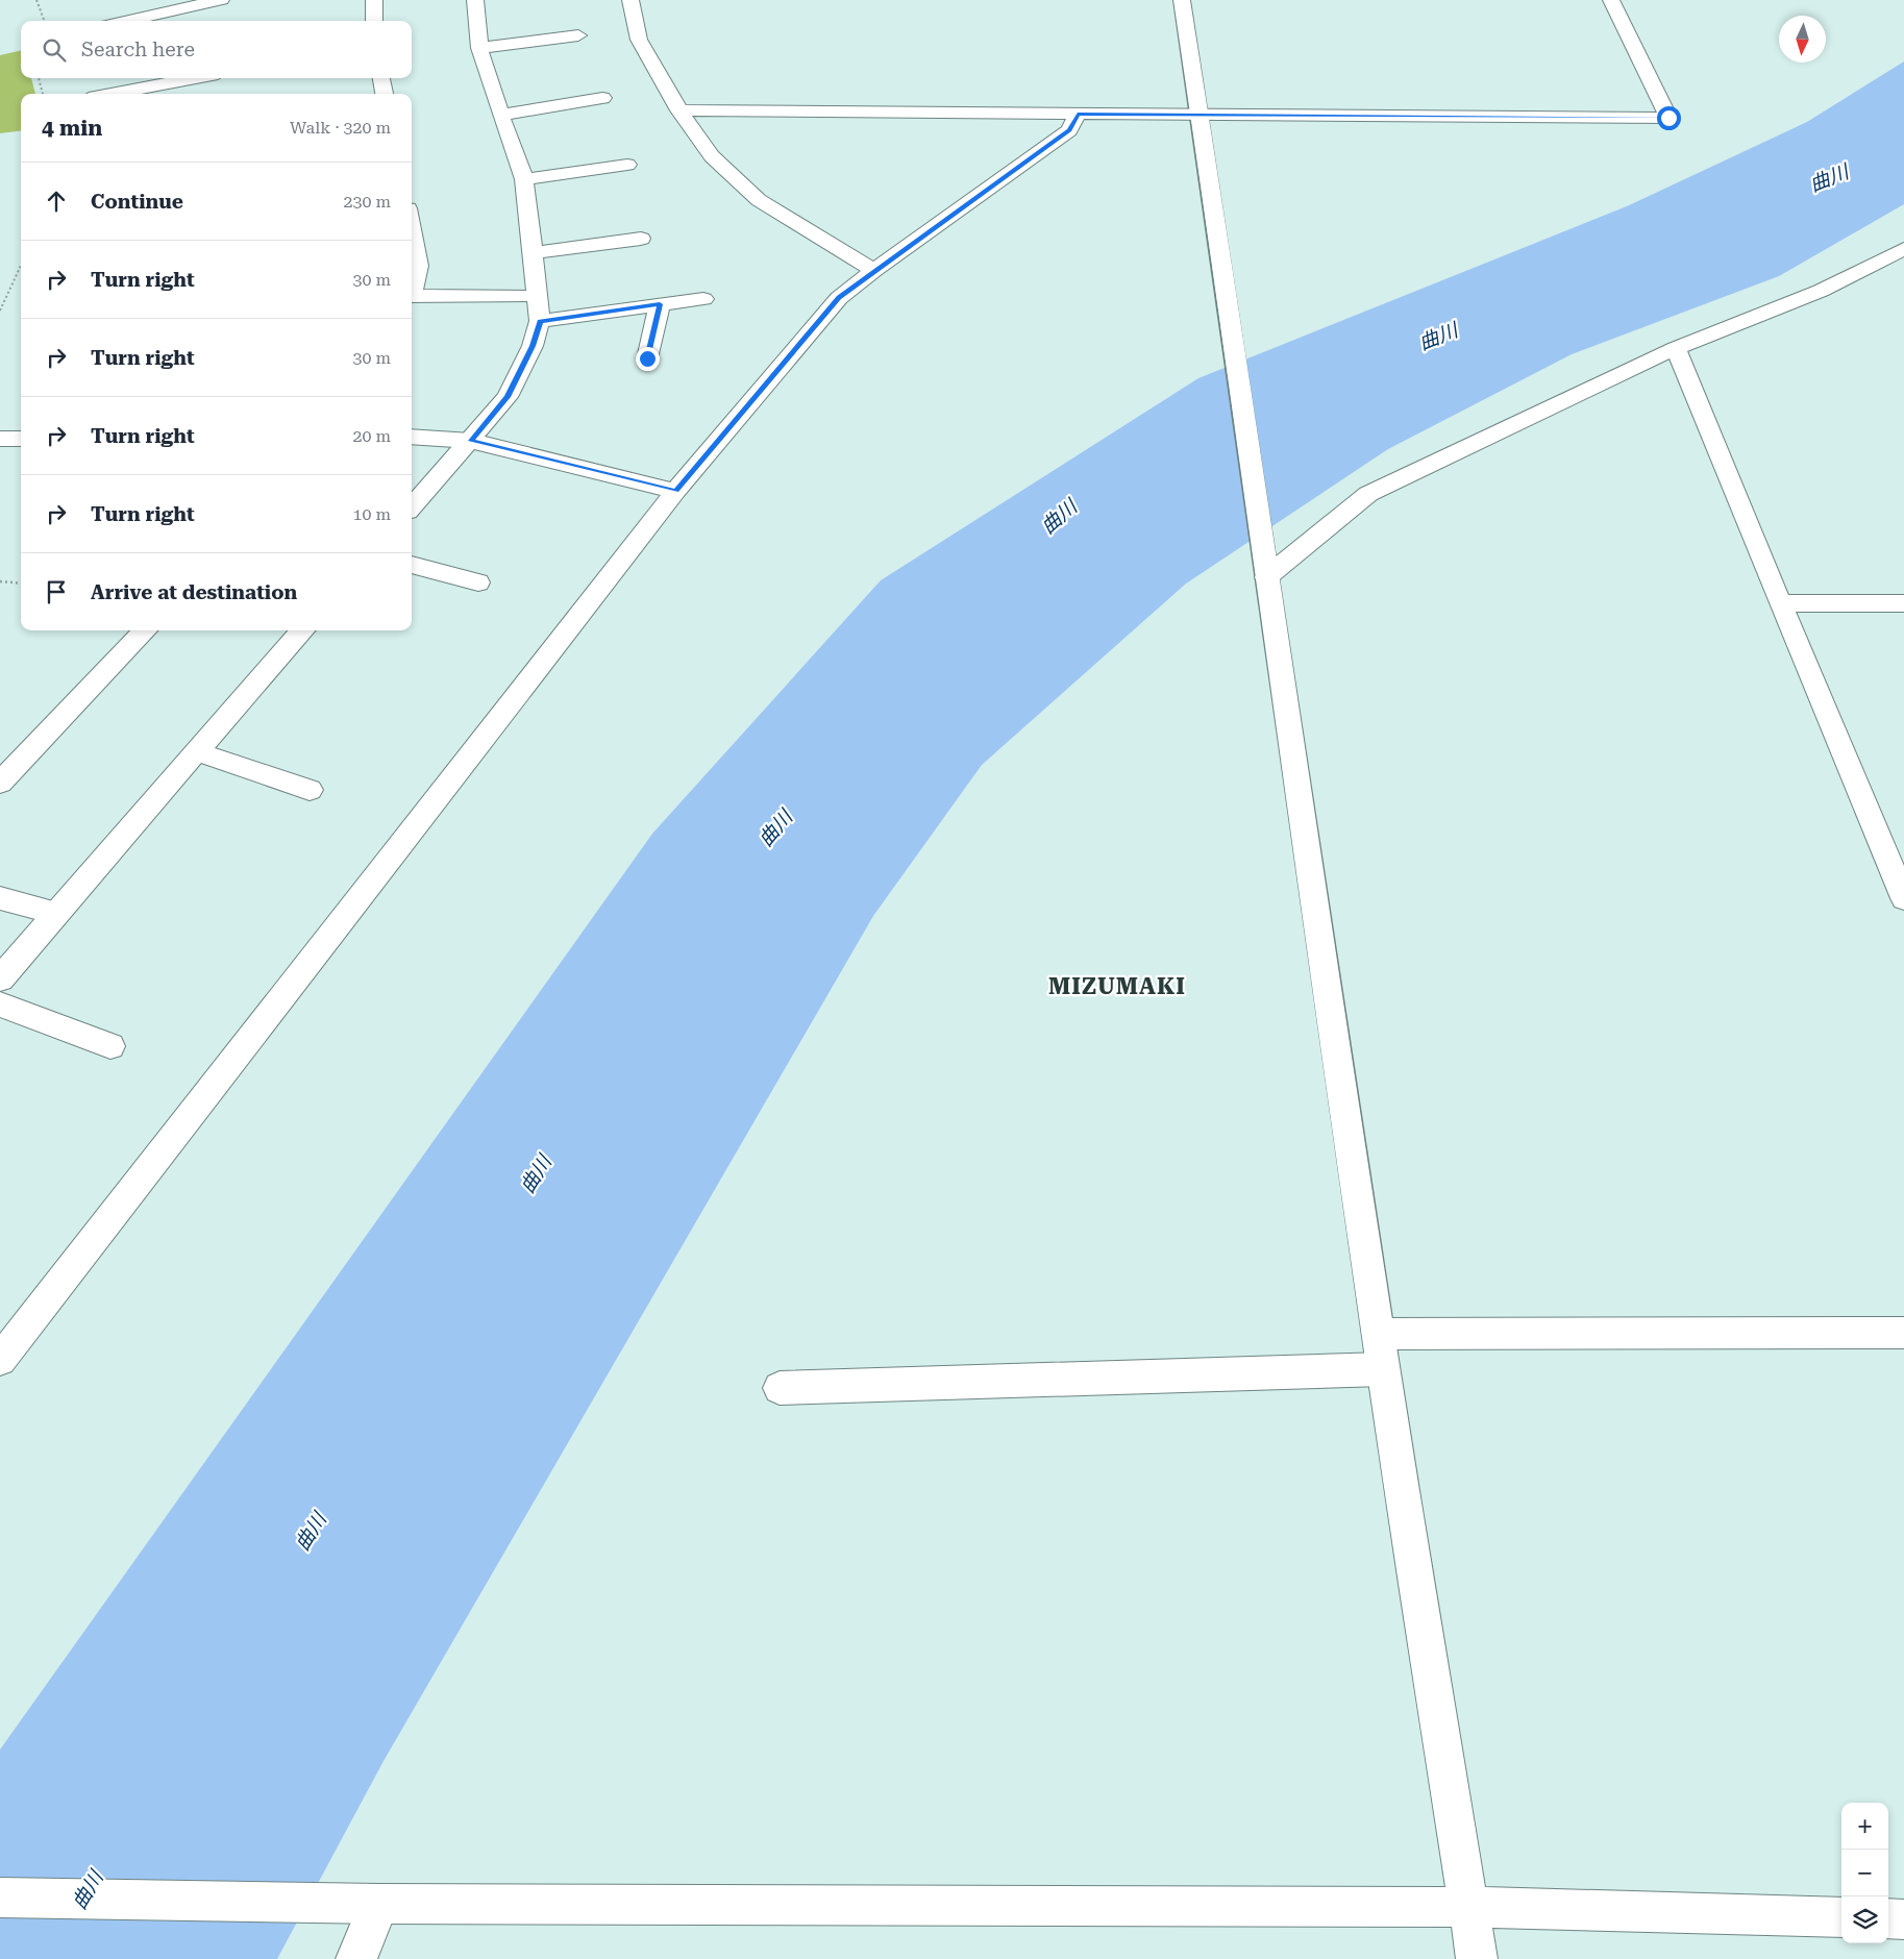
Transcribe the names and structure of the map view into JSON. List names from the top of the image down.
{
  "districts": ["MIZUMAKI"],
  "water": ["曲川"],
  "north": "bottom",
  "page": {
    "search": "Search here",
    "heading": ["4 min", "Walk · 320 m"],
    "list": [
      ["Continue", "230 m"],
      ["Turn right", "30 m"],
      ["Turn right", "30 m"],
      ["Turn right", "20 m"],
      ["Turn right", "10 m"],
      "Arrive at destination"
    ],
    "map_buttons": ["+", "−"]
  }
}
